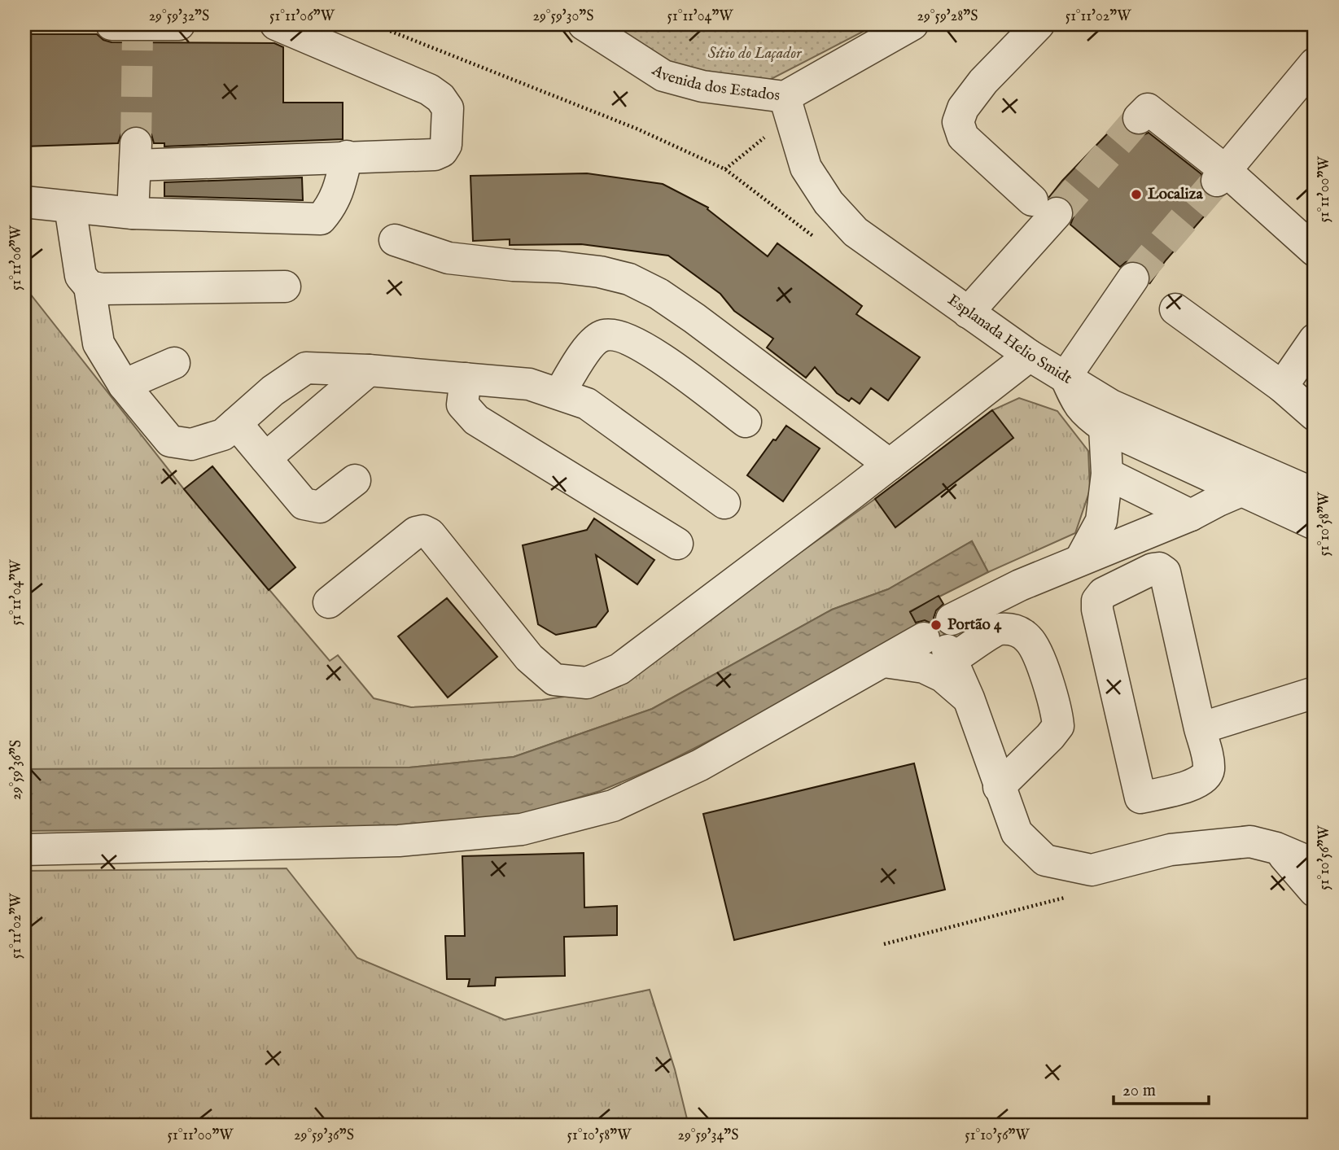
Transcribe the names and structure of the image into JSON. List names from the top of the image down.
{
  "streets": {
    "street": ["Avenida dos Estados", "Esplanada Helio Smidt"]
  },
  "crossings": [
    ["Avenida dos Estados", "Esplanada Helio Smidt"]
  ],
  "parks": ["Sítio do Laçador"],
  "places": ["Localiza", "Portão 4"],
  "scale_bar": "20 m",
  "coordinates": [
    "29°59'32\"S",
    "51°11'06\"W",
    "29°59'30\"S",
    "51°11'04\"W",
    "29°59'28\"S",
    "51°11'02\"W",
    "51°11'00\"W",
    "51°10'58\"W",
    "29°59'36\"S",
    "51°10'56\"W",
    "29°59'34\"S"
  ]
}
